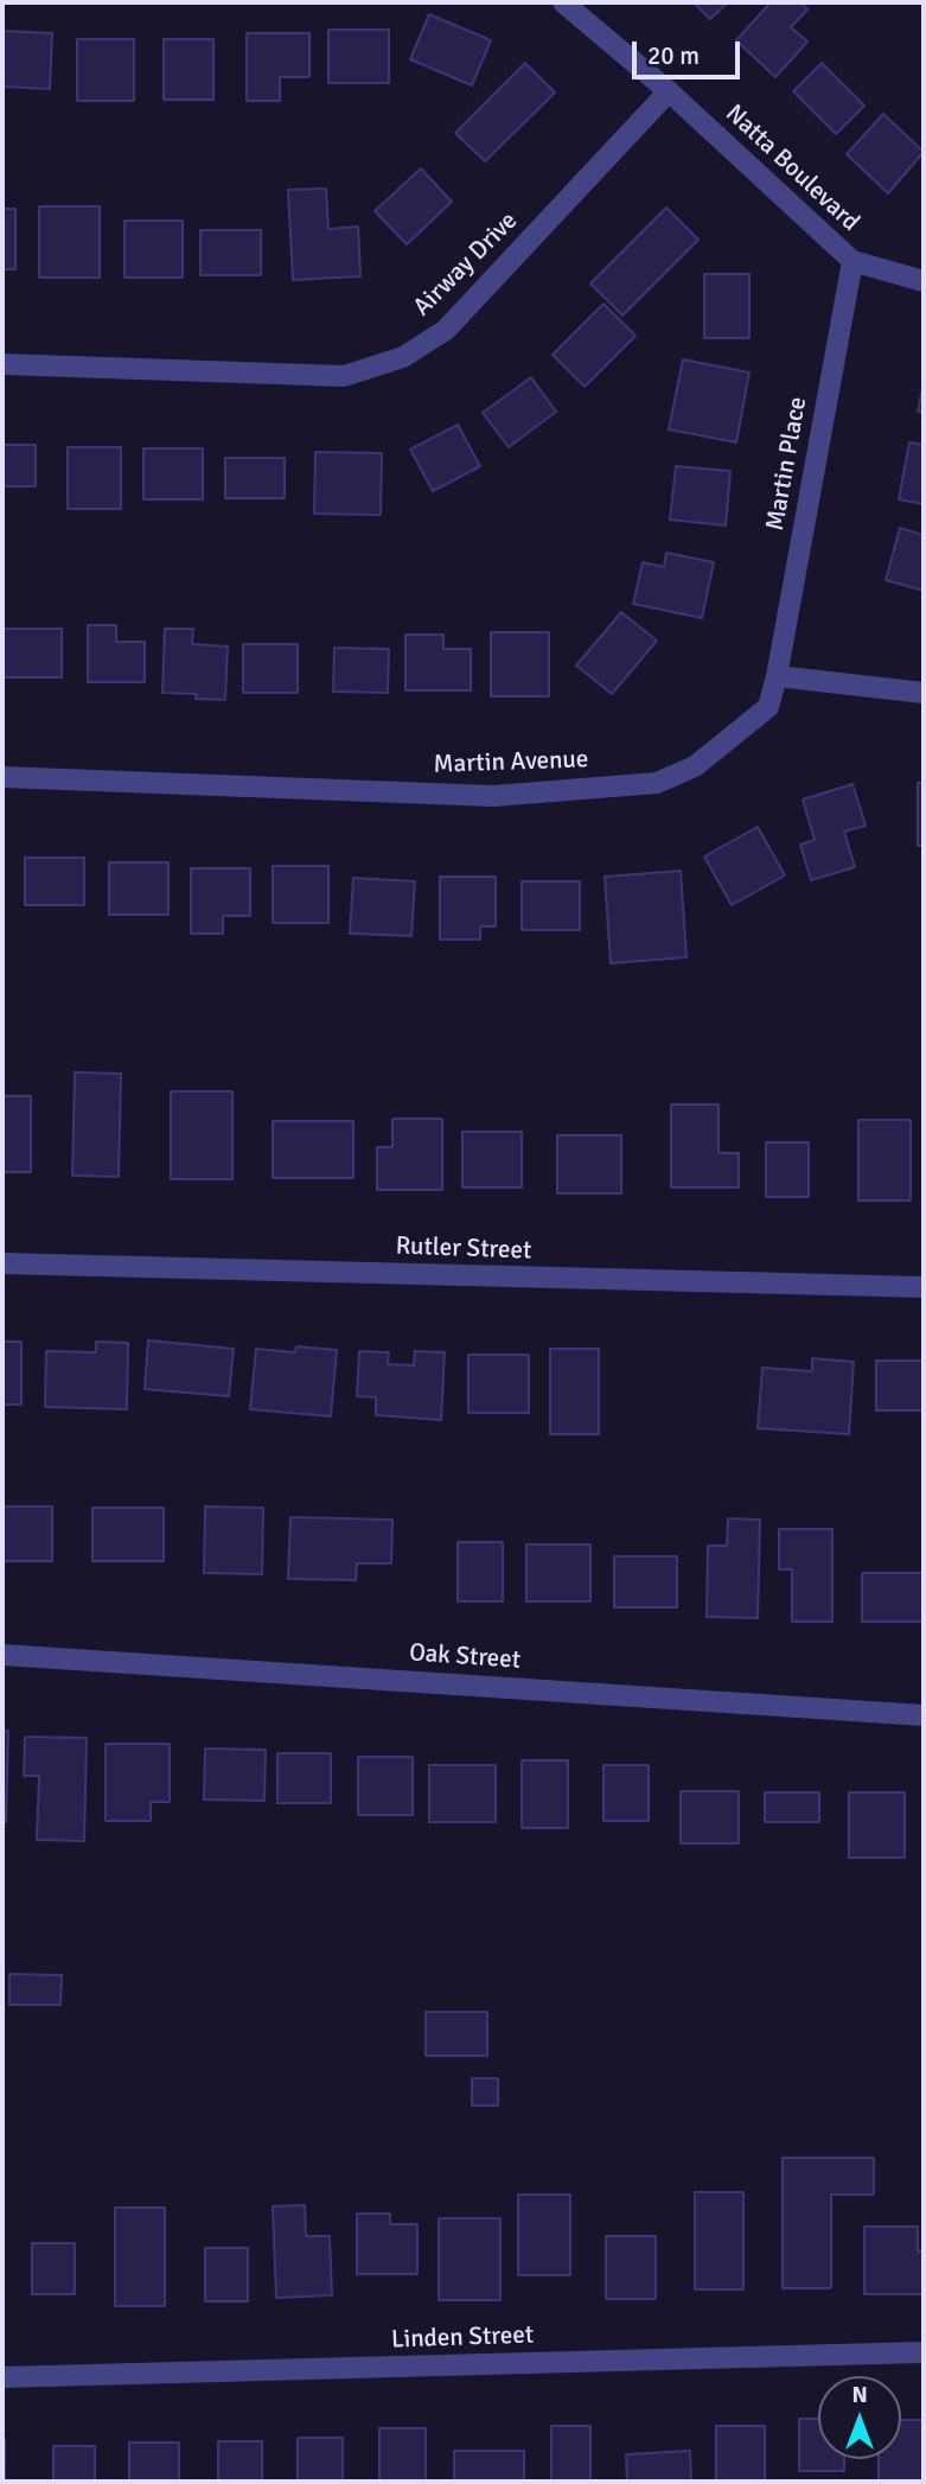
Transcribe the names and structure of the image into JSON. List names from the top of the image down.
{
  "streets": {
    "street": [
      "Natta Boulevard",
      "Airway Drive",
      "Martin Place",
      "Martin Avenue",
      "Rutler Street",
      "Oak Street",
      "Linden Street"
    ]
  },
  "crossings": [
    ["Natta Boulevard", "Airway Drive"],
    ["Natta Boulevard", "Martin Place"],
    ["Martin Place", "Martin Avenue"]
  ],
  "scale_bar": "20 m",
  "north": "top"
}
